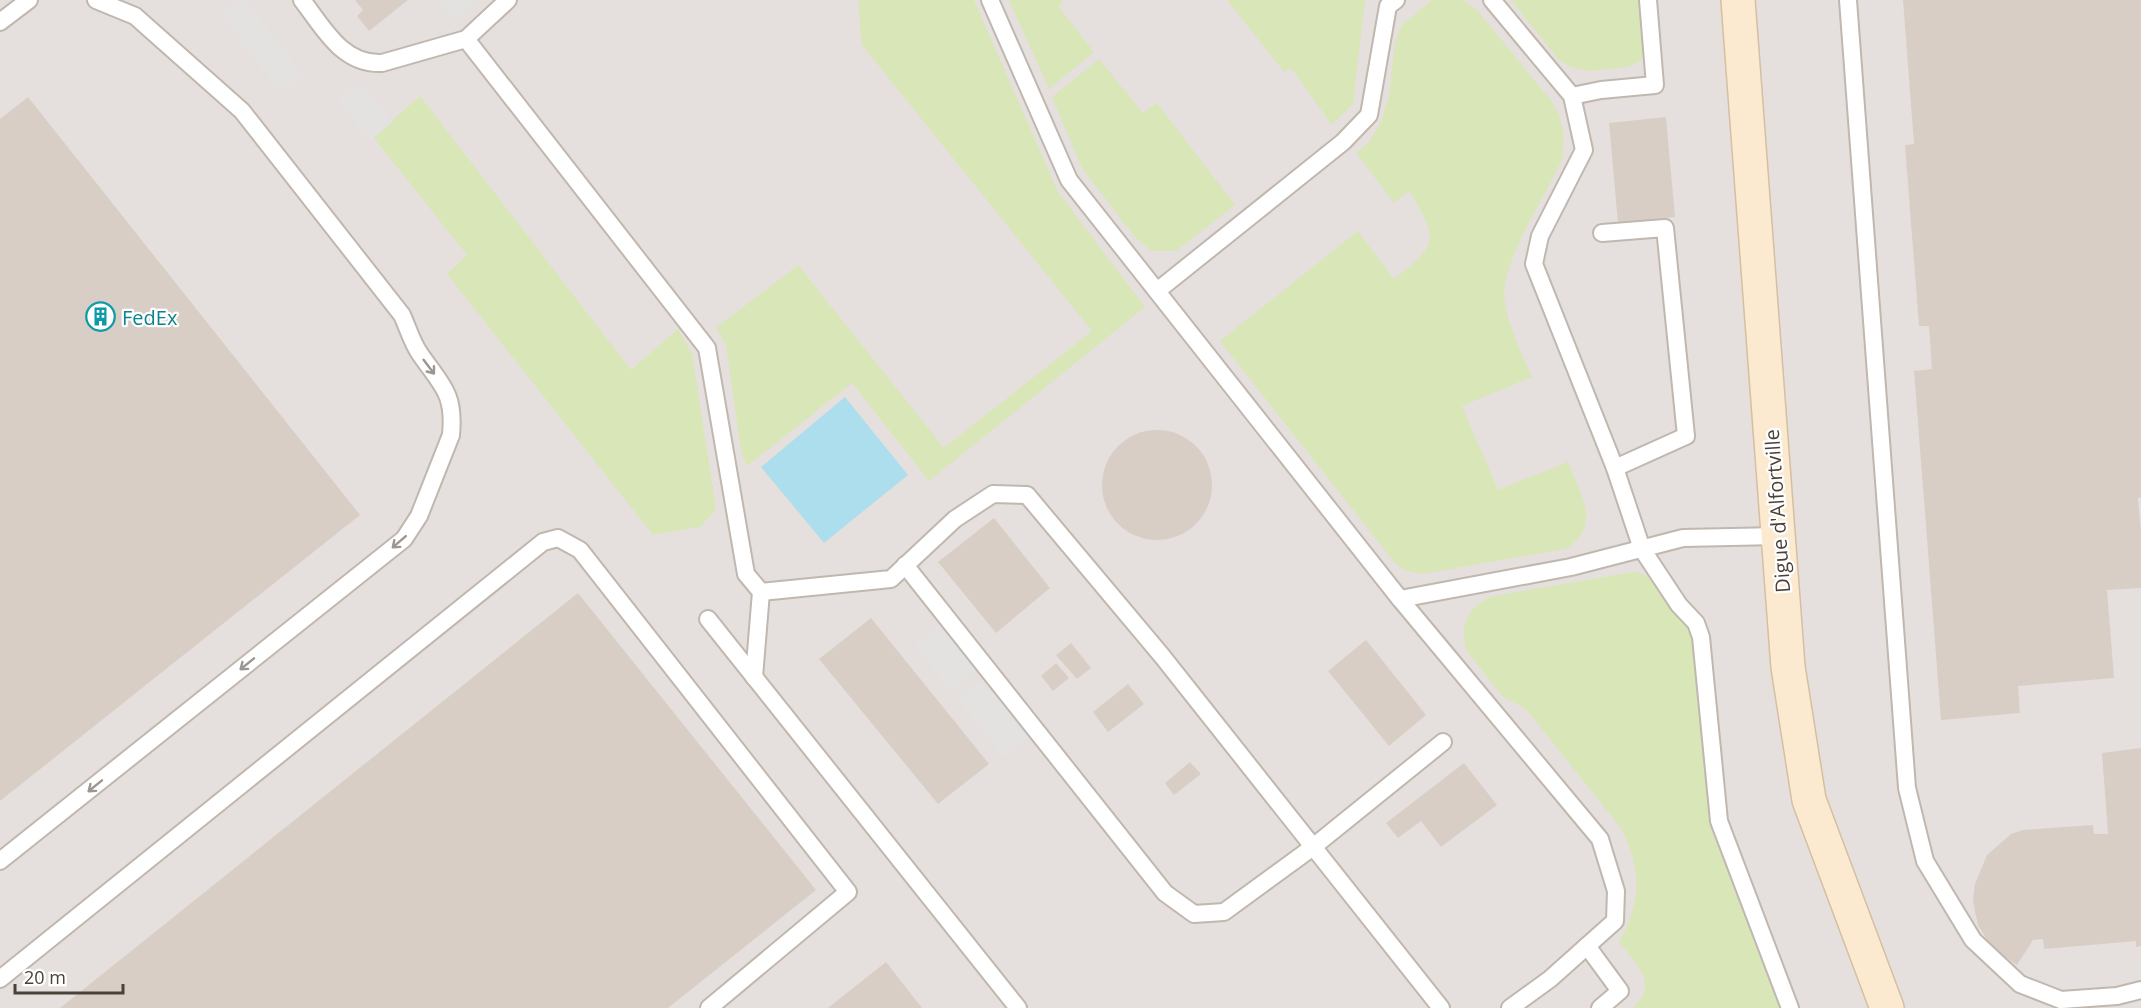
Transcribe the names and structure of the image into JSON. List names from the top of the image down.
{
  "streets": {
    "street": ["Digue d'Alfortville"]
  },
  "places": {
    "building": ["FedEx"]
  },
  "scale_bar": "20 m"
}
